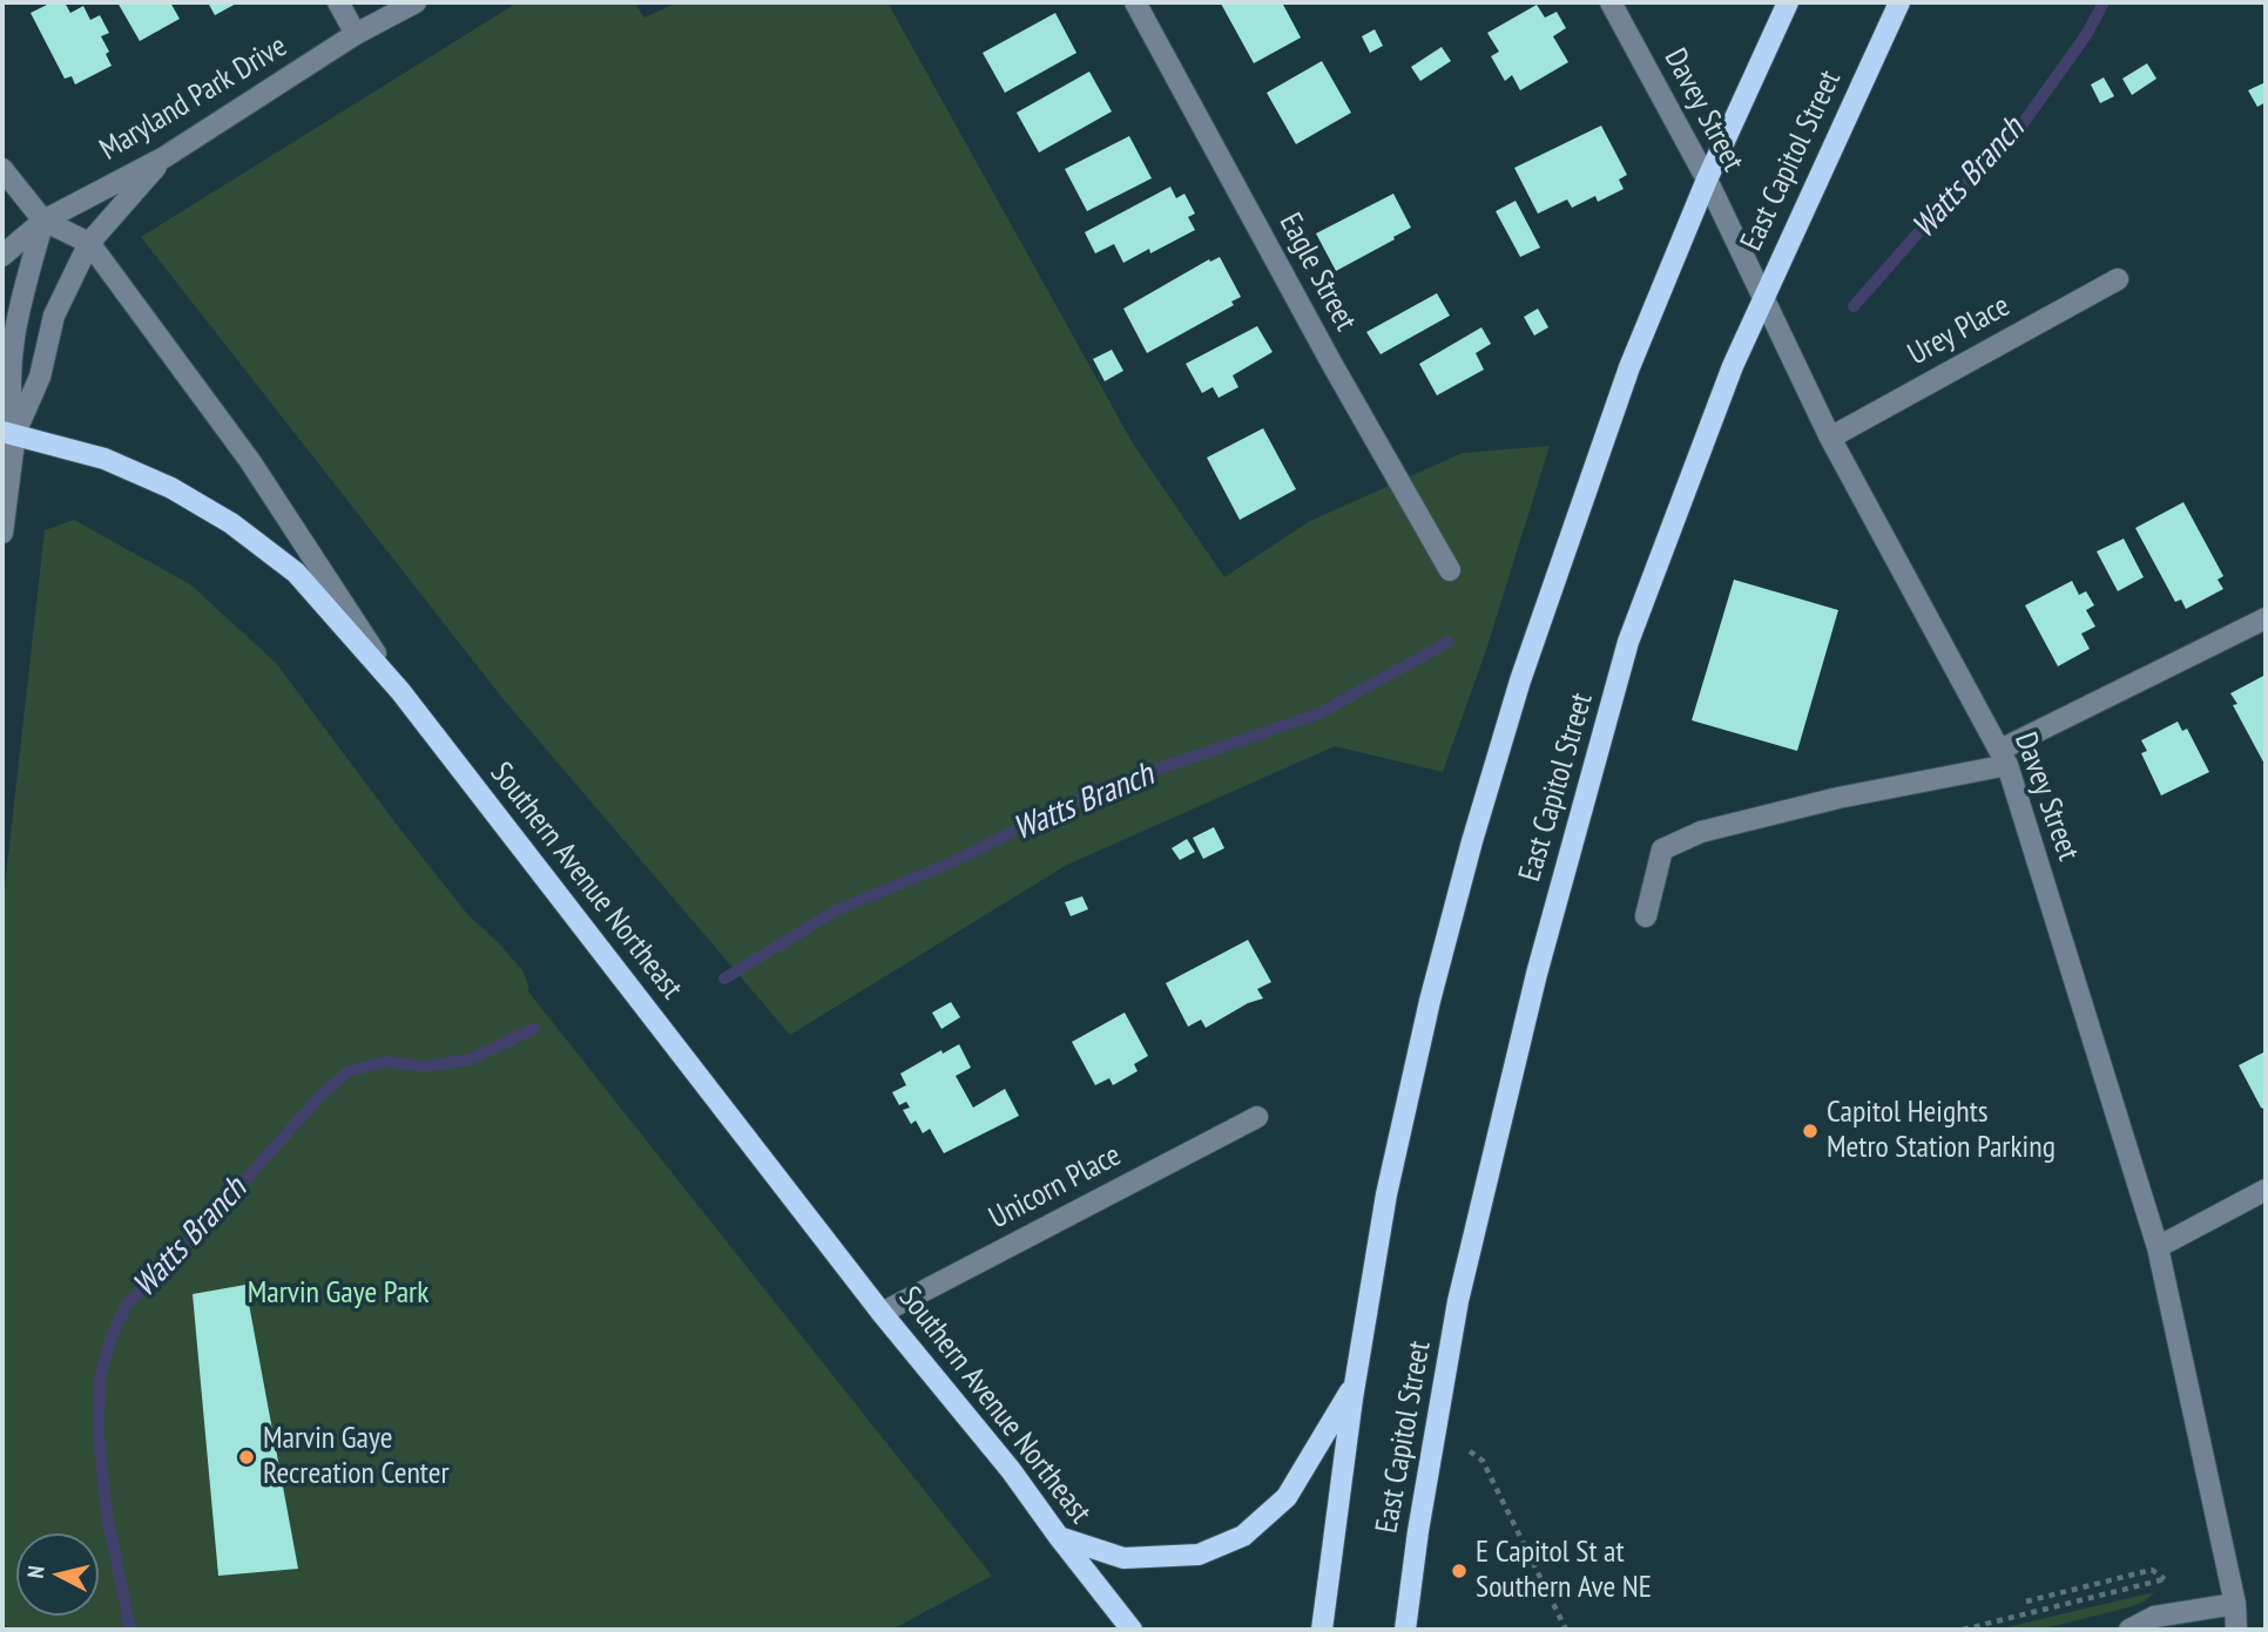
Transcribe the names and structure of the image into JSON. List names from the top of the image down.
{
  "streets": {
    "main road": ["East Capitol Street", "Southern Avenue Northeast"],
    "street": [
      "Maryland Park Drive",
      "Davey Street",
      "Eagle Street",
      "Urey Place",
      "Unicorn Place"
    ]
  },
  "crossings": [
    ["Maryland Park Drive", "Southern Avenue Northeast"],
    ["Davey Street", "East Capitol Street"],
    ["Davey Street", "Urey Place"],
    ["Southern Avenue Northeast", "Unicorn Place"]
  ],
  "water": ["Watts Branch"],
  "parks": ["Marvin Gaye Park"],
  "places": ["Capitol Heights Metro Station Parking", "Marvin Gaye Recreation Center", "E Capitol St at Southern Ave NE"],
  "north": "left"
}
